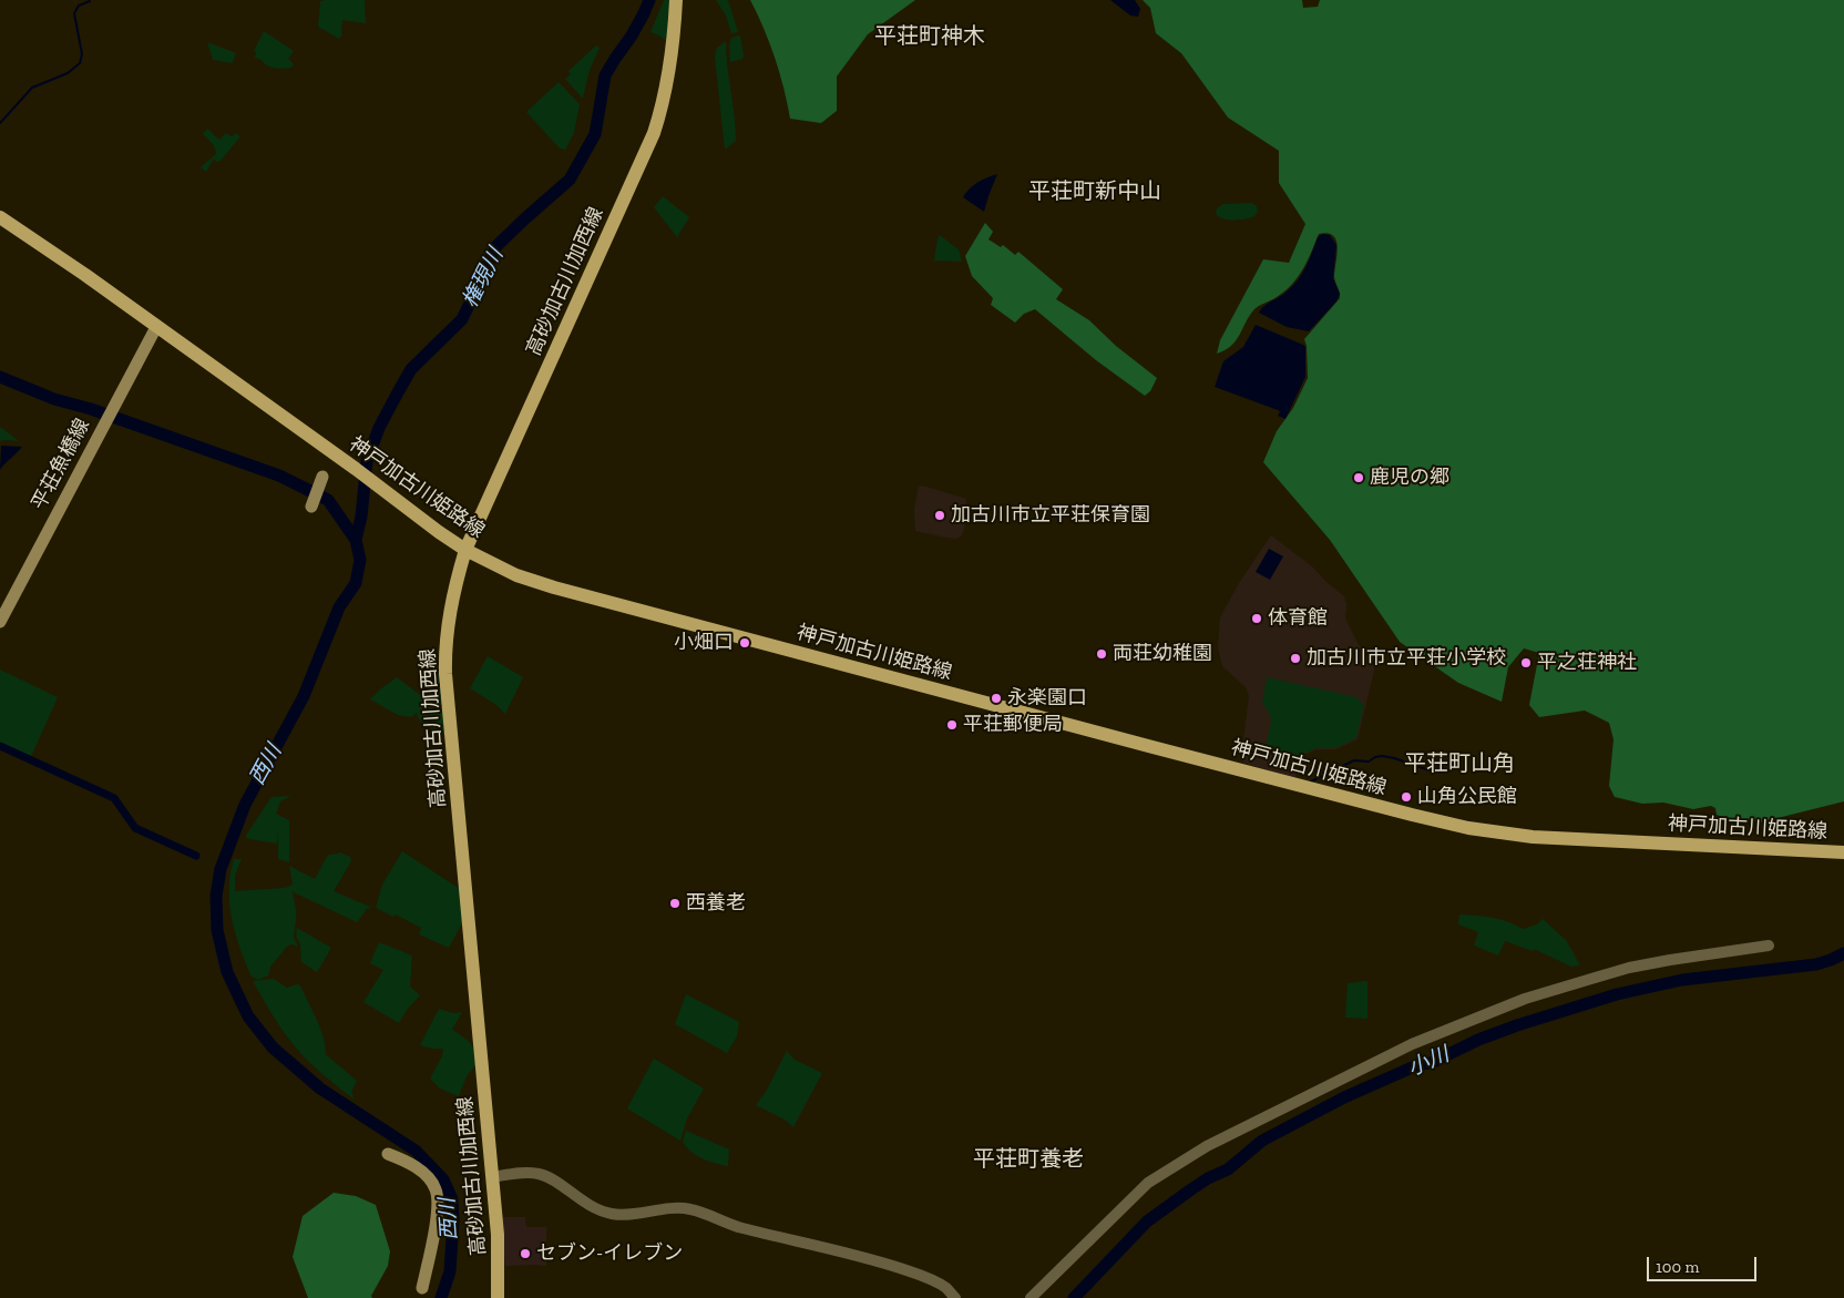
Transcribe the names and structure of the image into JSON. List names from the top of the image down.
{
  "streets": {
    "main road": ["高砂加古川加西線", "平荘魚橋線", "神戸加古川姫路線"]
  },
  "crossings": [
    ["高砂加古川加西線", "神戸加古川姫路線"],
    ["平荘魚橋線", "神戸加古川姫路線"]
  ],
  "districts": [
    "平荘町神木",
    "平荘町新中山",
    "平荘町山角",
    "平荘町養老"
  ],
  "water": ["権現川", "西川", "小川"],
  "places": [
    "鹿児の郷",
    "加古川市立平荘保育園",
    "体育館",
    "小畑口",
    "両荘幼稚園",
    "加古川市立平荘小学校",
    "平之荘神社",
    "永楽園口",
    "平荘郵便局",
    "山角公民館",
    "西養老",
    "セブン-イレブン"
  ],
  "scale_bar": "100 m"
}
